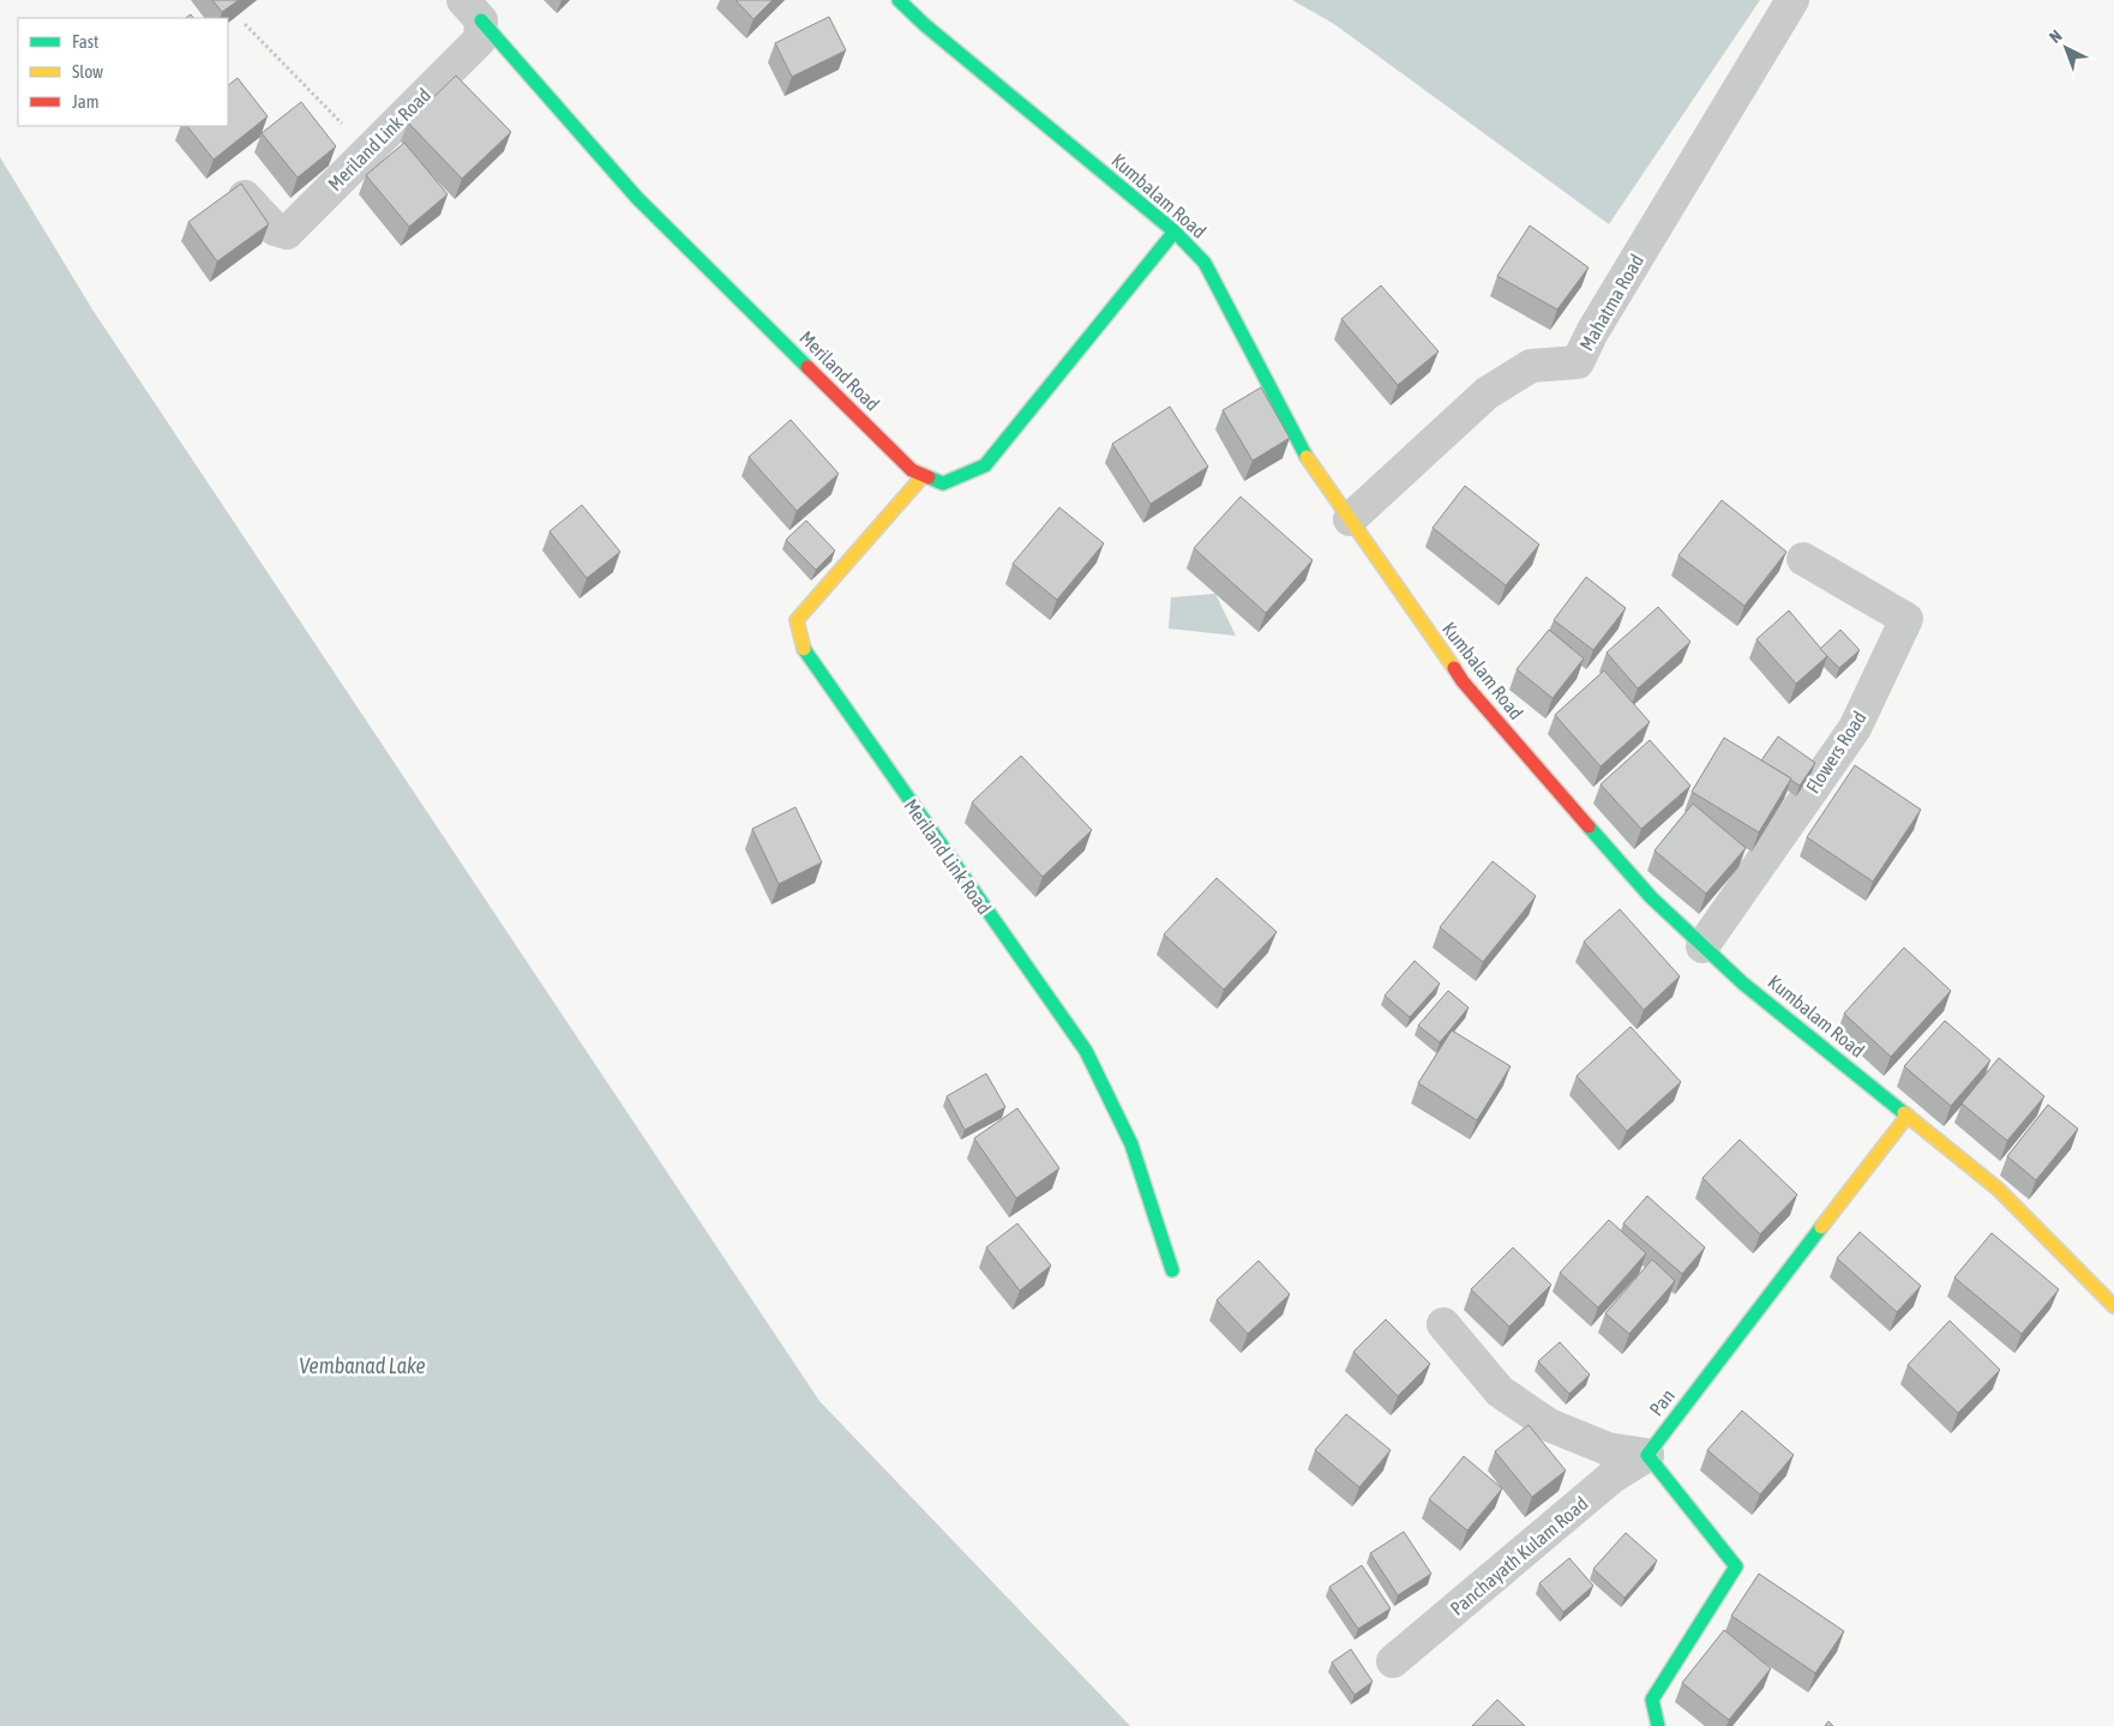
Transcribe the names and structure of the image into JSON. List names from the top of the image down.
{
  "streets": {
    "street": [
      "Meriland Link Road",
      "Kumbalam Road",
      "Mahatma Road",
      "Meriland Road",
      "Flowers Road",
      "Pan",
      "Panchayath Kulam Road"
    ]
  },
  "crossings": [
    ["Meriland Link Road", "Meriland Road"],
    ["Kumbalam Road", "Mahatma Road"],
    ["Kumbalam Road", "Meriland Road"],
    ["Kumbalam Road", "Flowers Road"],
    ["Kumbalam Road", "Pan"],
    ["Pan", "Panchayath Kulam Road"]
  ],
  "water": ["Vembanad Lake"],
  "legend": ["Fast", "Slow", "Jam"],
  "north": "top left"
}
